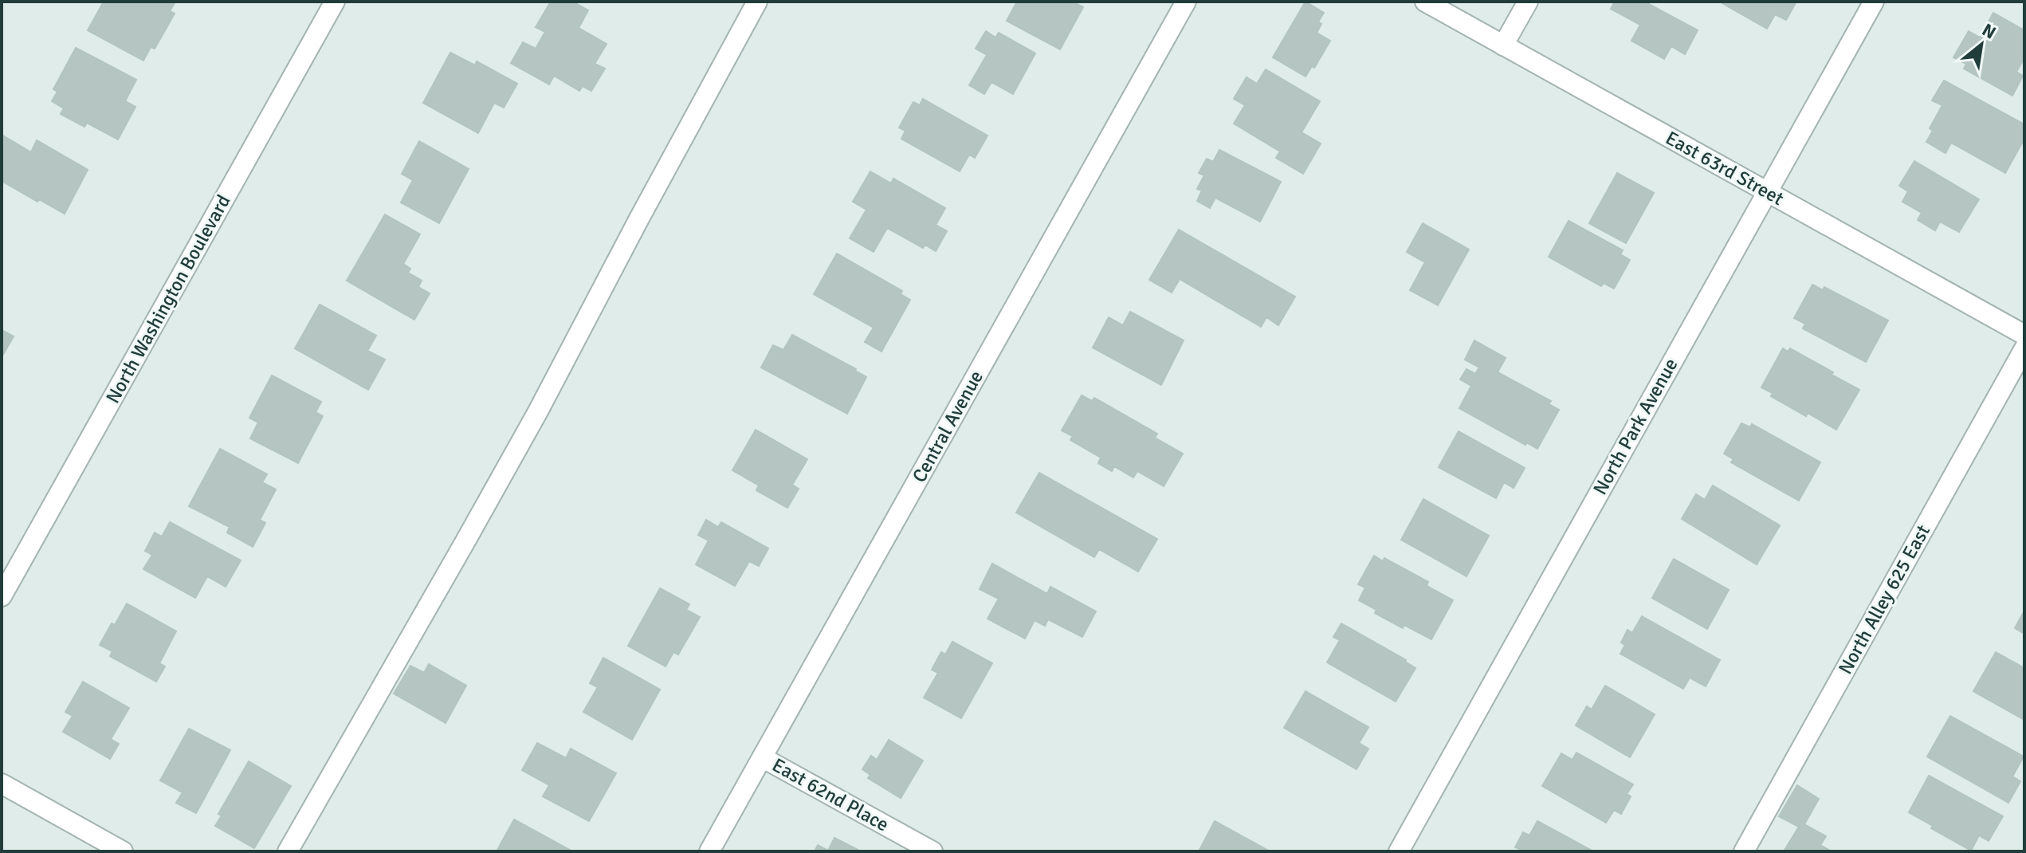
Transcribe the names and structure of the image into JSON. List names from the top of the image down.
{
  "streets": {
    "street": [
      "East 63rd Street",
      "North Washington Boulevard",
      "Central Avenue",
      "North Park Avenue",
      "North Alley 625 East",
      "East 62nd Place"
    ]
  },
  "crossings": [
    ["East 63rd Street", "North Park Avenue"],
    ["Central Avenue", "East 62nd Place"]
  ],
  "north": "top right"
}
